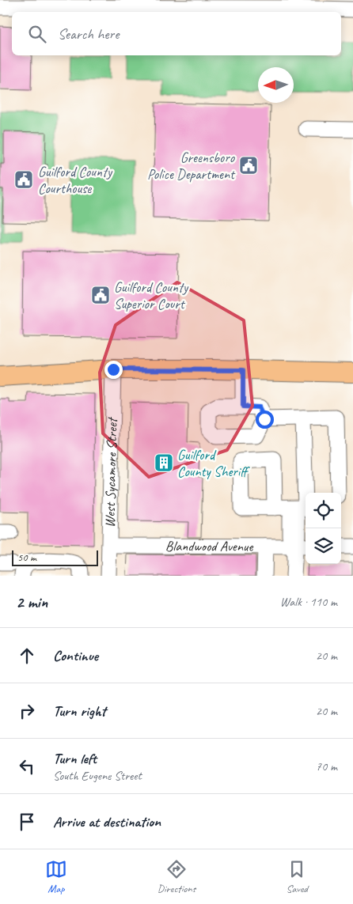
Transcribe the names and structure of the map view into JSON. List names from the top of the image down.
{
  "streets": {
    "street": ["West Sycamore Street", "Blandwood Avenue"]
  },
  "crossings": [
    ["West Sycamore Street", "Blandwood Avenue"]
  ],
  "places": {
    "public building": ["Greensboro Police Department", "Guilford County Courthouse", "Guilford County Superior Court"],
    "building": ["Guilford County Sheriff"]
  },
  "scale_bar": "50 m",
  "north": "left",
  "page": {
    "search": "Search here",
    "scale": "50 m",
    "heading": ["2 min", "Walk · 110 m"],
    "list": [
      ["Continue", "20 m"],
      ["Turn right", "20 m"],
      ["Turn left", "South Eugene Street", "70 m"],
      "Arrive at destination"
    ],
    "nav": ["Map", "Directions", "Saved"]
  }
}
